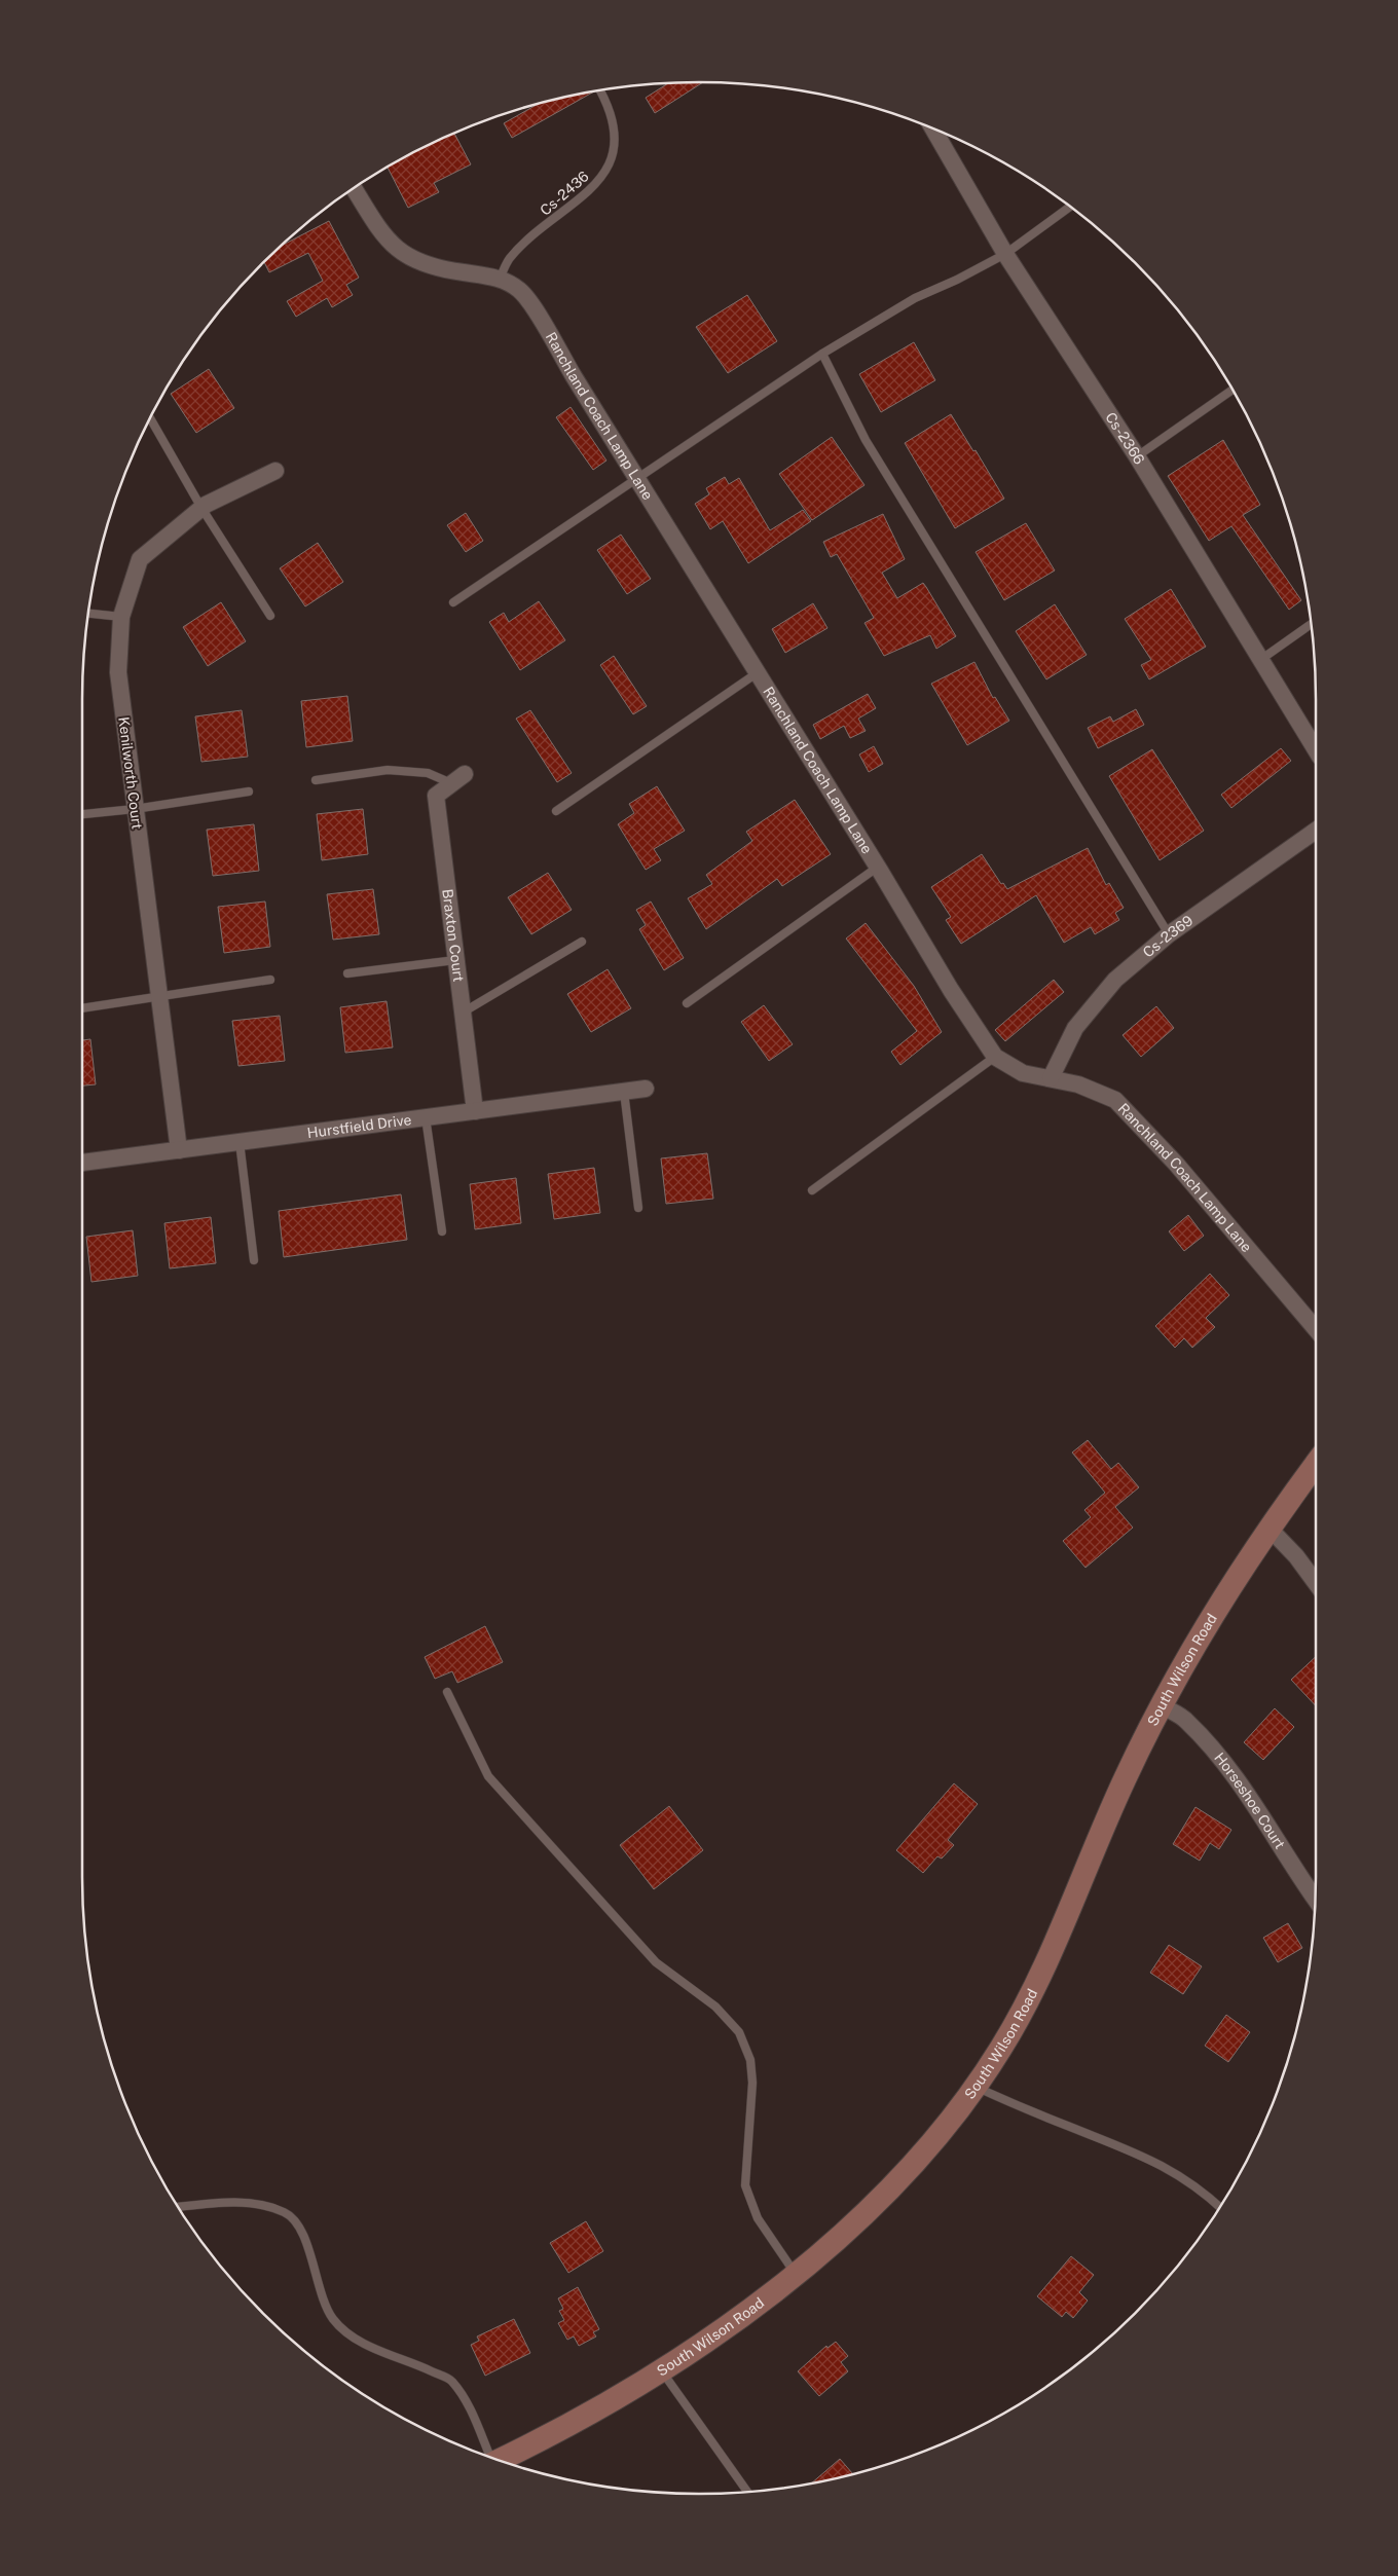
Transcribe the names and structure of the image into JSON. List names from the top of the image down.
{
  "streets": {
    "main road": ["South Wilson Road"],
    "street": [
      "Ranchland Coach Lamp Lane",
      "Cs-2366",
      "Kenilworth Court",
      "Braxton Court",
      "Cs-2369",
      "Hurstfield Drive",
      "Horseshoe Court"
    ],
    "lane": ["Cs-2436"]
  },
  "crossings": [
    ["Cs-2436", "Ranchland Coach Lamp Lane"],
    ["Ranchland Coach Lamp Lane", "Cs-2369"],
    ["Kenilworth Court", "Hurstfield Drive"],
    ["Braxton Court", "Hurstfield Drive"],
    ["South Wilson Road", "Horseshoe Court"]
  ]
}
